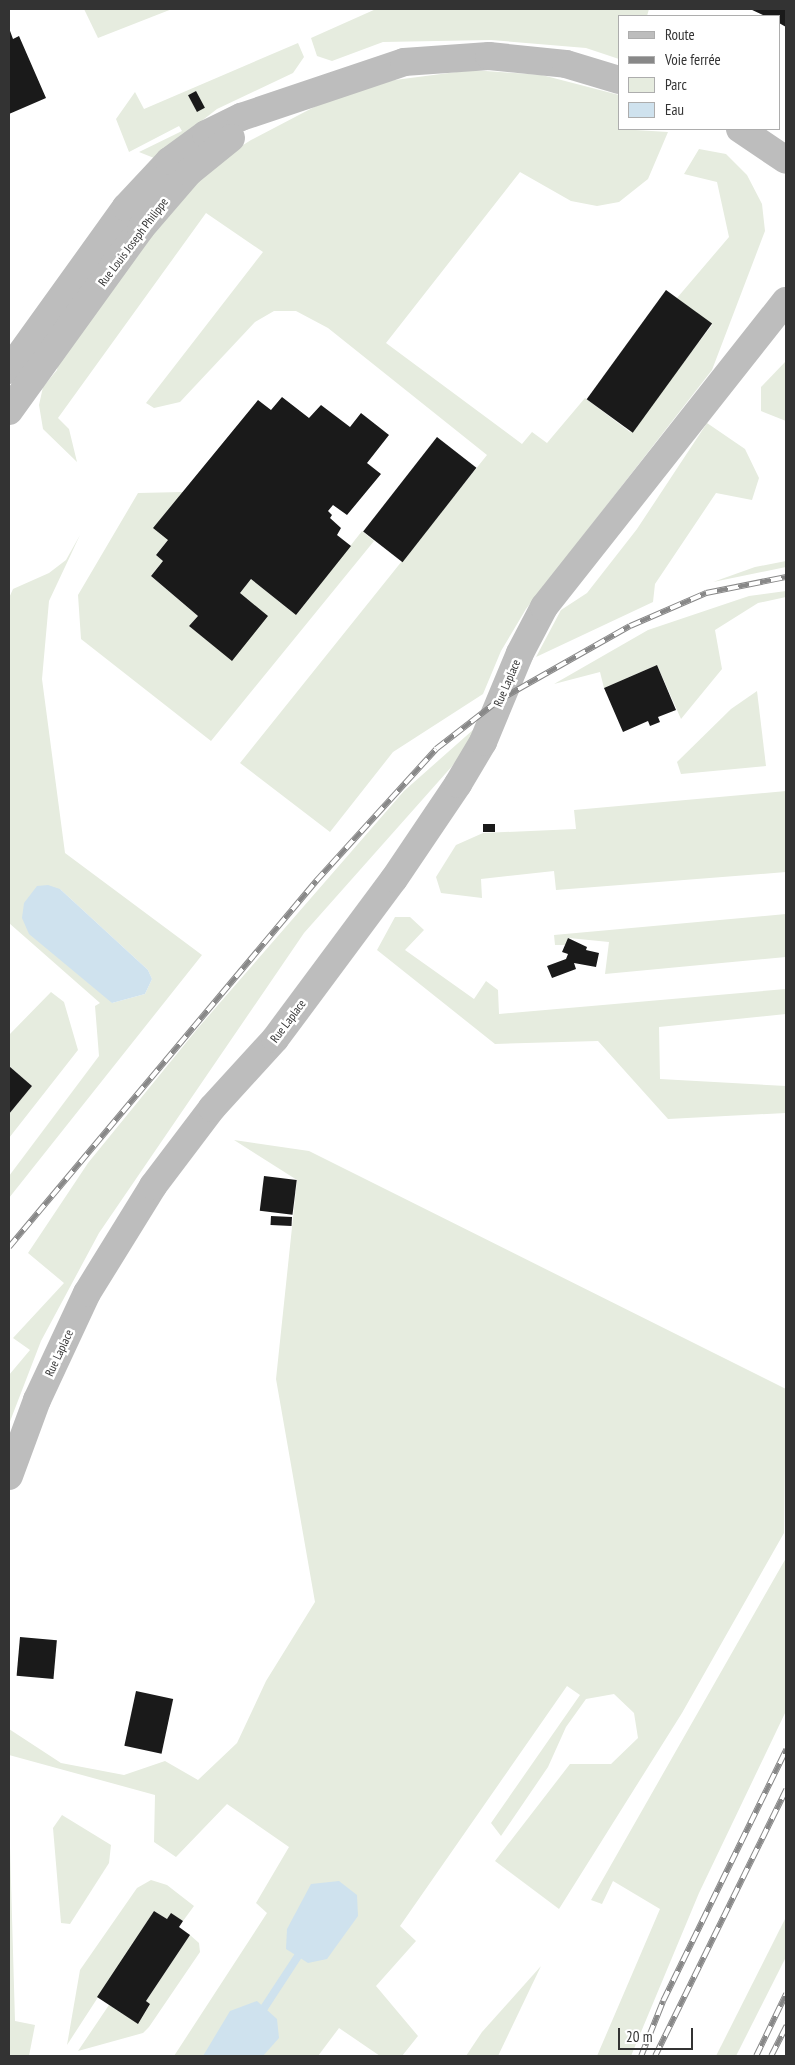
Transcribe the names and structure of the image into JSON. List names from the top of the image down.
{
  "streets": {
    "street": ["Rue Louis Joseph Philippe", "Rue Laplace"]
  },
  "legend": [
    "Route",
    "Voie ferrée",
    "Parc",
    "Eau"
  ],
  "scale_bar": "20 m"
}
